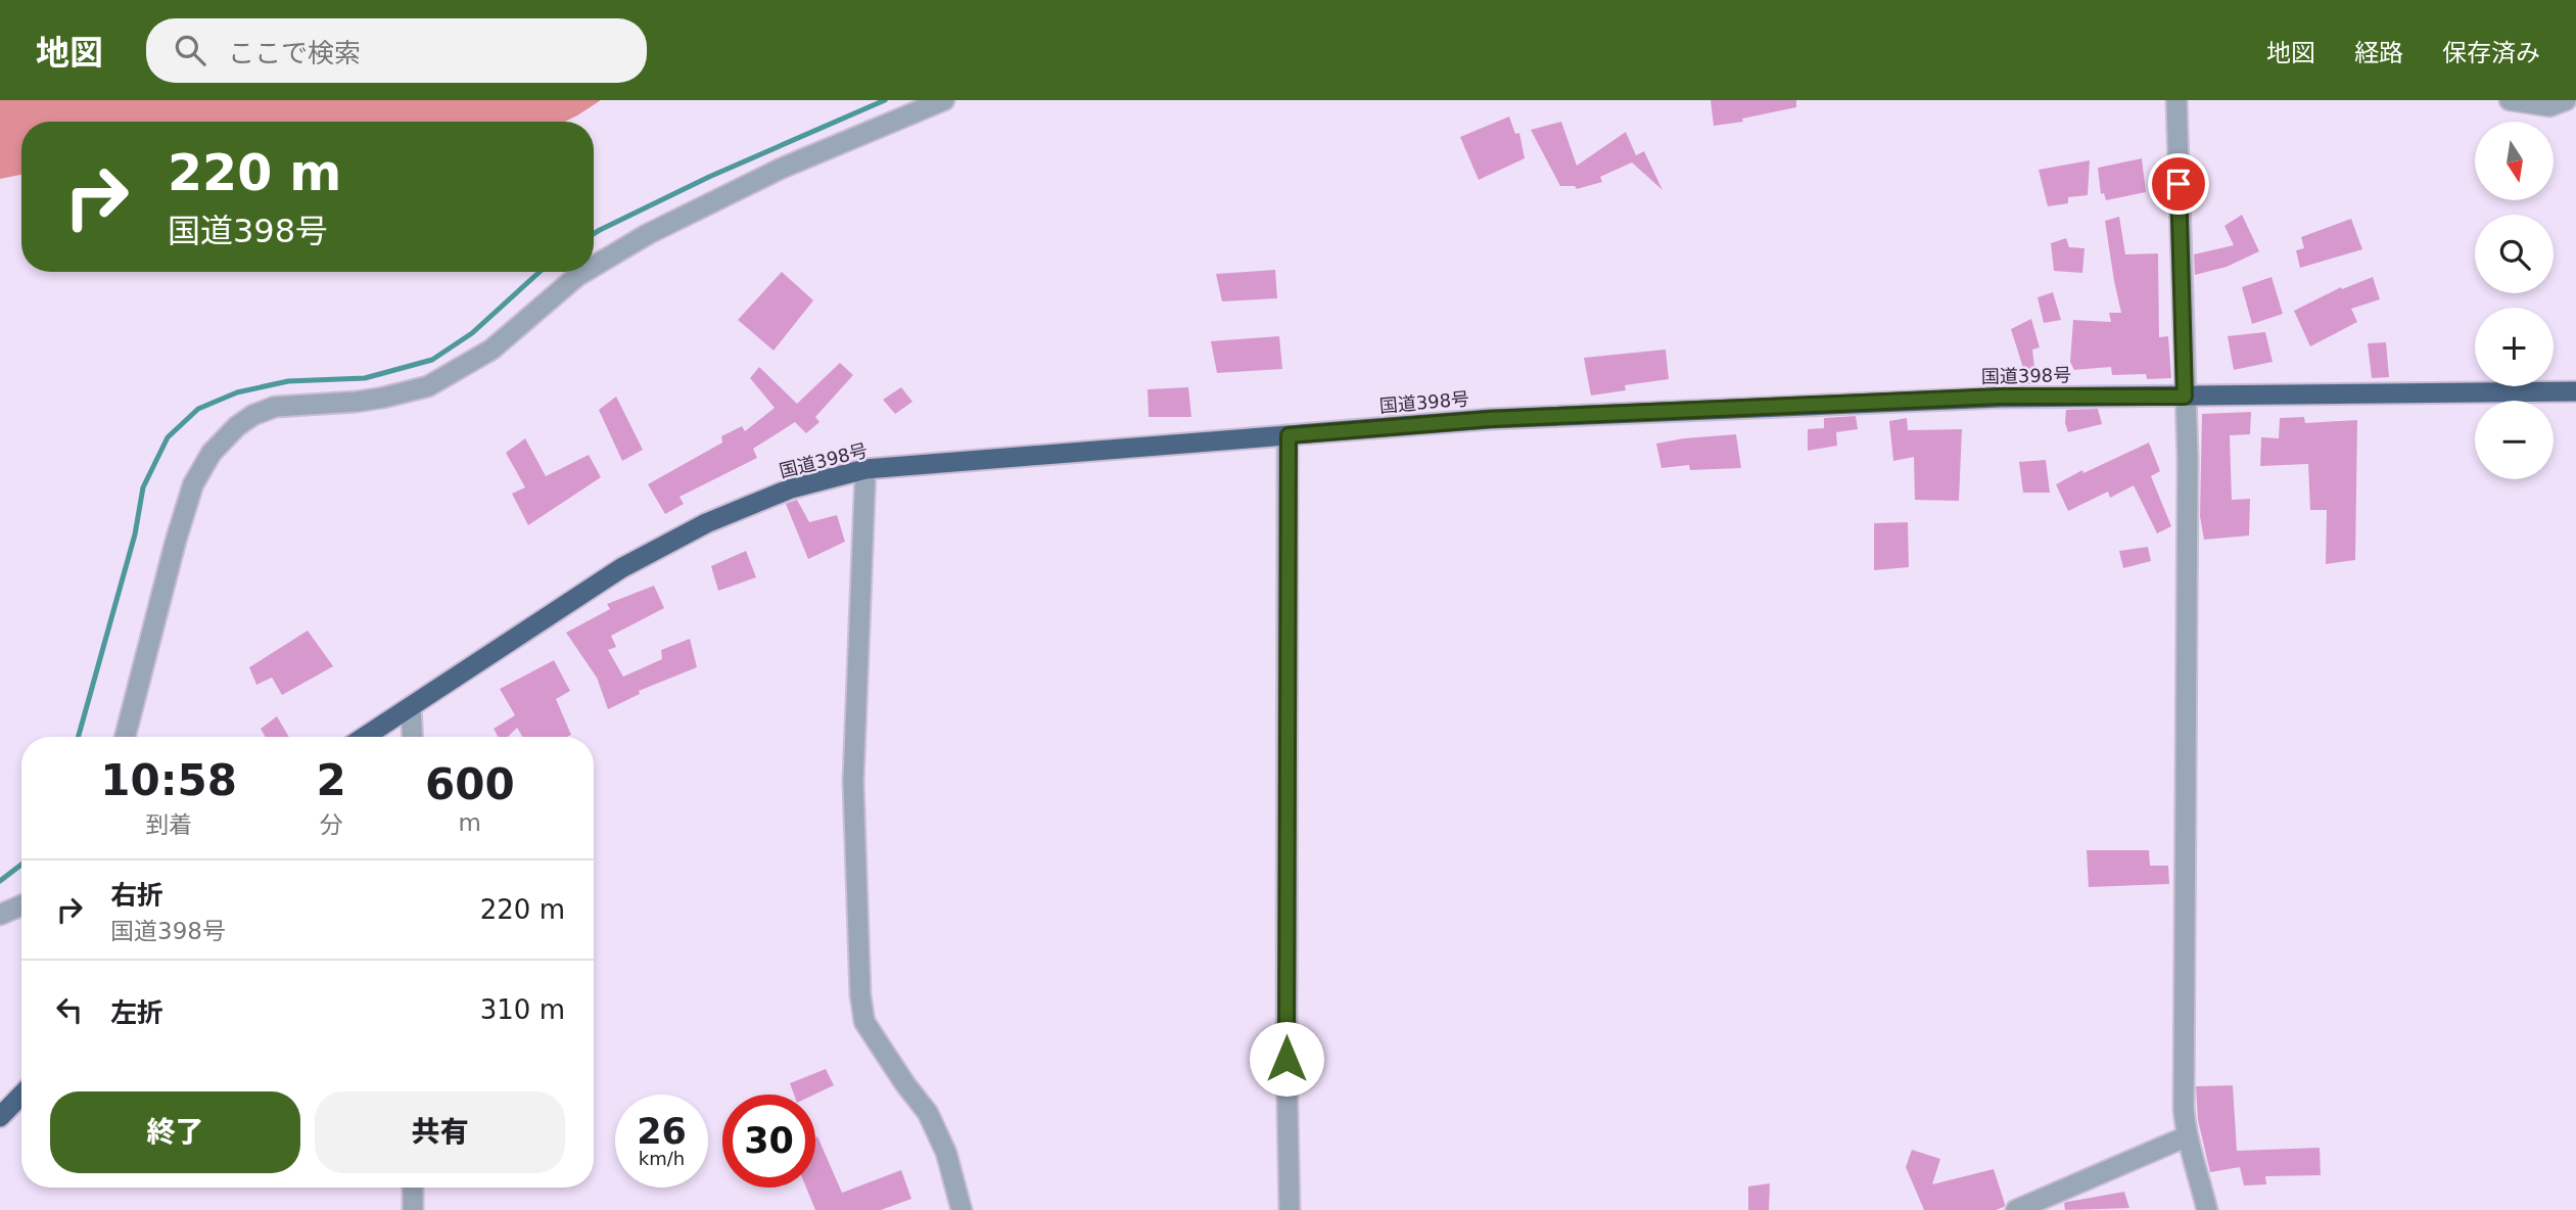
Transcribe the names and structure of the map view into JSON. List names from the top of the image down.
{
  "streets": {
    "highway": ["国道398号"]
  },
  "north": "bottom",
  "page": {
    "header": "地図",
    "search": "ここで検索",
    "nav": ["地図", "経路", "保存済み"],
    "map_buttons": ["+", "−"],
    "turn": ["220 m", "国道398号"],
    "eta": [
      "10:58",
      "到着",
      "2",
      "分",
      "600",
      "m"
    ],
    "list": [
      {
        "name": "右折",
        "note": "国道398号",
        "value": "220 m"
      },
      {
        "name": "左折",
        "value": "310 m"
      }
    ],
    "buttons": ["終了", "共有"],
    "speed": "26 km/h",
    "limit": "30"
  }
}
